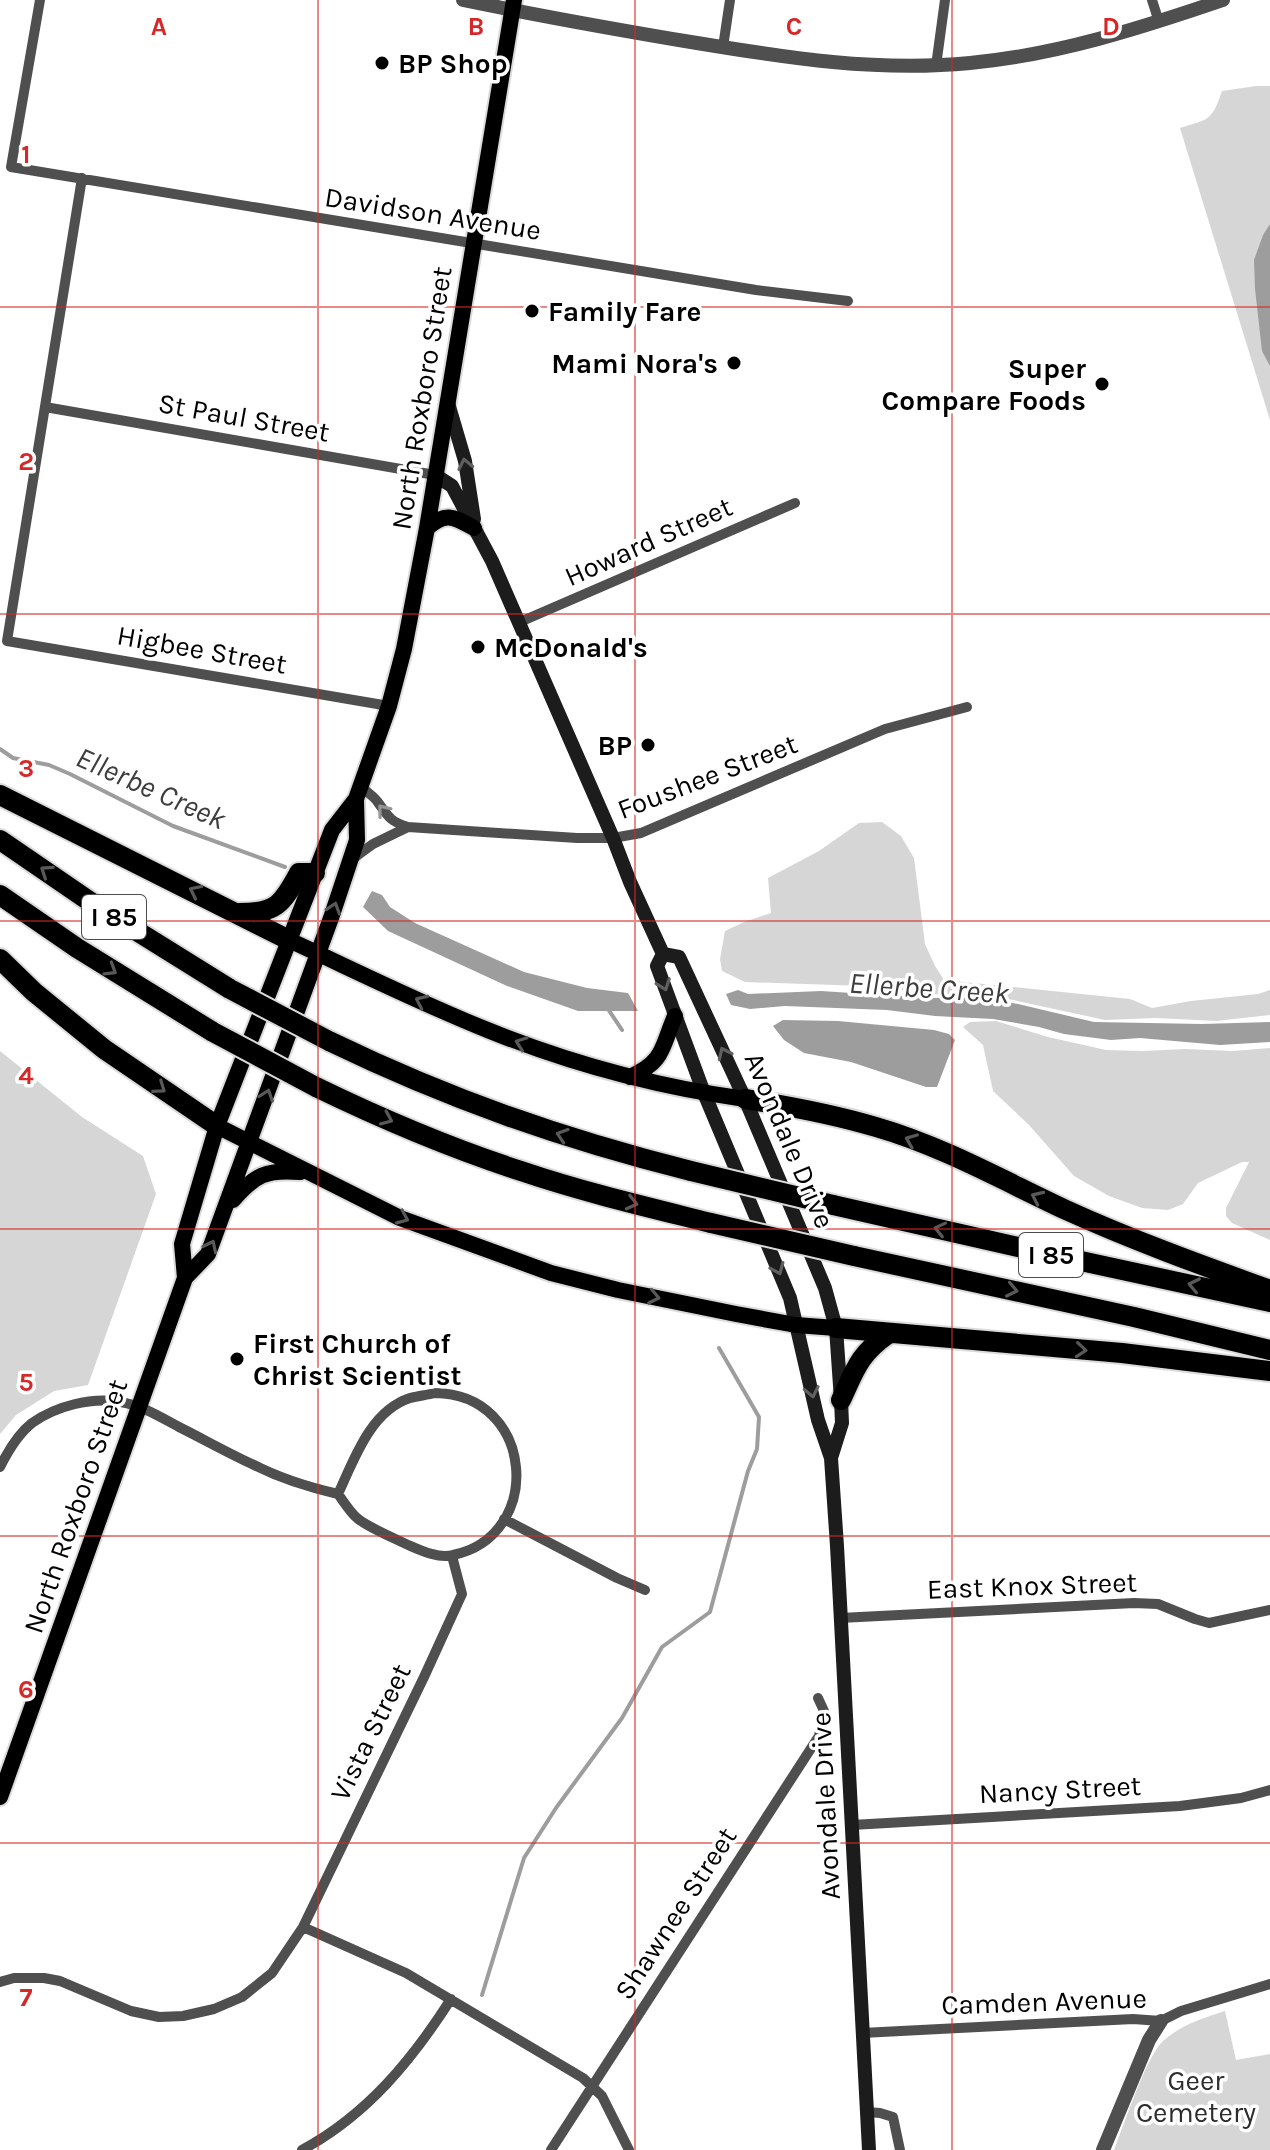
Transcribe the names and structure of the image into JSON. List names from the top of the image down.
{
  "streets": {
    "highway": ["I 85"],
    "main road": ["North Roxboro Street", "Avondale Drive"],
    "street": [
      "Davidson Avenue",
      "St Paul Street",
      "Howard Street",
      "Higbee Street",
      "Foushee Street",
      "East Knox Street",
      "Vista Street",
      "Nancy Street",
      "Shawnee Street",
      "Camden Avenue"
    ]
  },
  "crossings": [
    ["Davidson Avenue", "North Roxboro Street"],
    ["North Roxboro Street", "St Paul Street"],
    ["North Roxboro Street", "Higbee Street"],
    ["North Roxboro Street", "Foushee Street"],
    ["North Roxboro Street", "Avondale Drive"],
    ["St Paul Street", "Higbee Street"],
    ["St Paul Street", "Avondale Drive"],
    ["Howard Street", "Avondale Drive"],
    ["Foushee Street", "Avondale Drive"],
    ["Avondale Drive", "East Knox Street"],
    ["Avondale Drive", "Nancy Street"],
    ["Avondale Drive", "Camden Avenue"]
  ],
  "water": ["Ellerbe Creek"],
  "parks": ["Geer Cemetery"],
  "places": [
    "BP Shop",
    "Family Fare",
    "Mami Nora's",
    "Super Compare Foods",
    "McDonald's",
    "BP",
    "First Church of Christ Scientist"
  ],
  "grid": {
    "columns": [
      "A",
      "B",
      "C",
      "D"
    ],
    "rows": [
      "1",
      "2",
      "3",
      "4",
      "5",
      "6",
      "7"
    ]
  }
}
